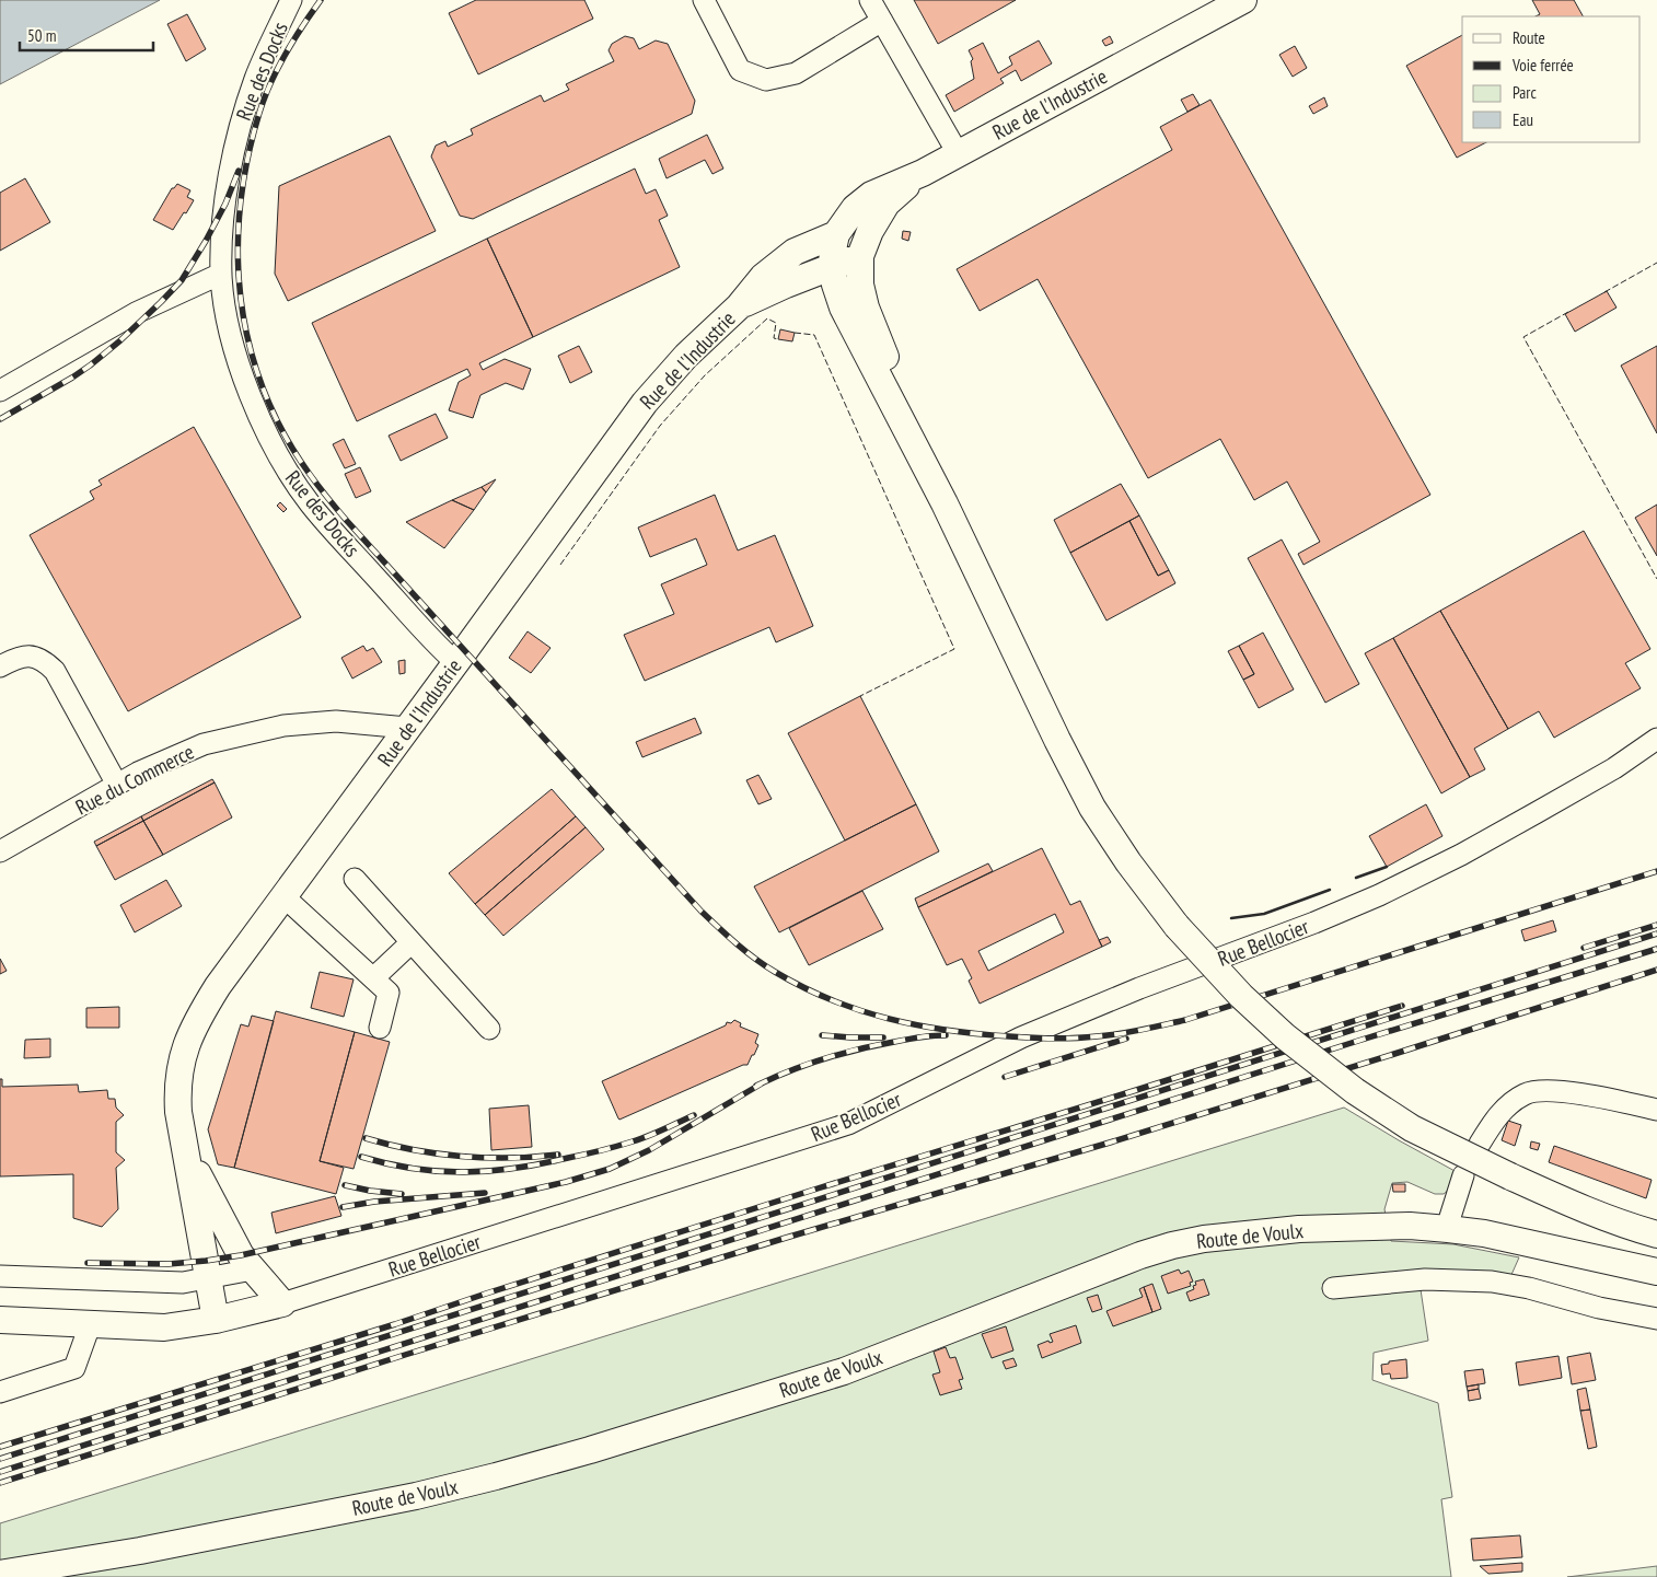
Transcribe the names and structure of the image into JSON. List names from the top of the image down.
{
  "streets": {
    "main road": ["Rue de l'Industrie", "Rue Bellocier", "Route de Voulx"],
    "street": ["Rue des Docks", "Rue du Commerce"]
  },
  "crossings": [
    ["Rue des Docks", "Rue de l'Industrie"],
    ["Rue de l'Industrie", "Rue du Commerce"],
    ["Rue de l'Industrie", "Rue Bellocier"]
  ],
  "legend": [
    "Route",
    "Voie ferrée",
    "Parc",
    "Eau"
  ],
  "scale_bar": "50 m"
}
